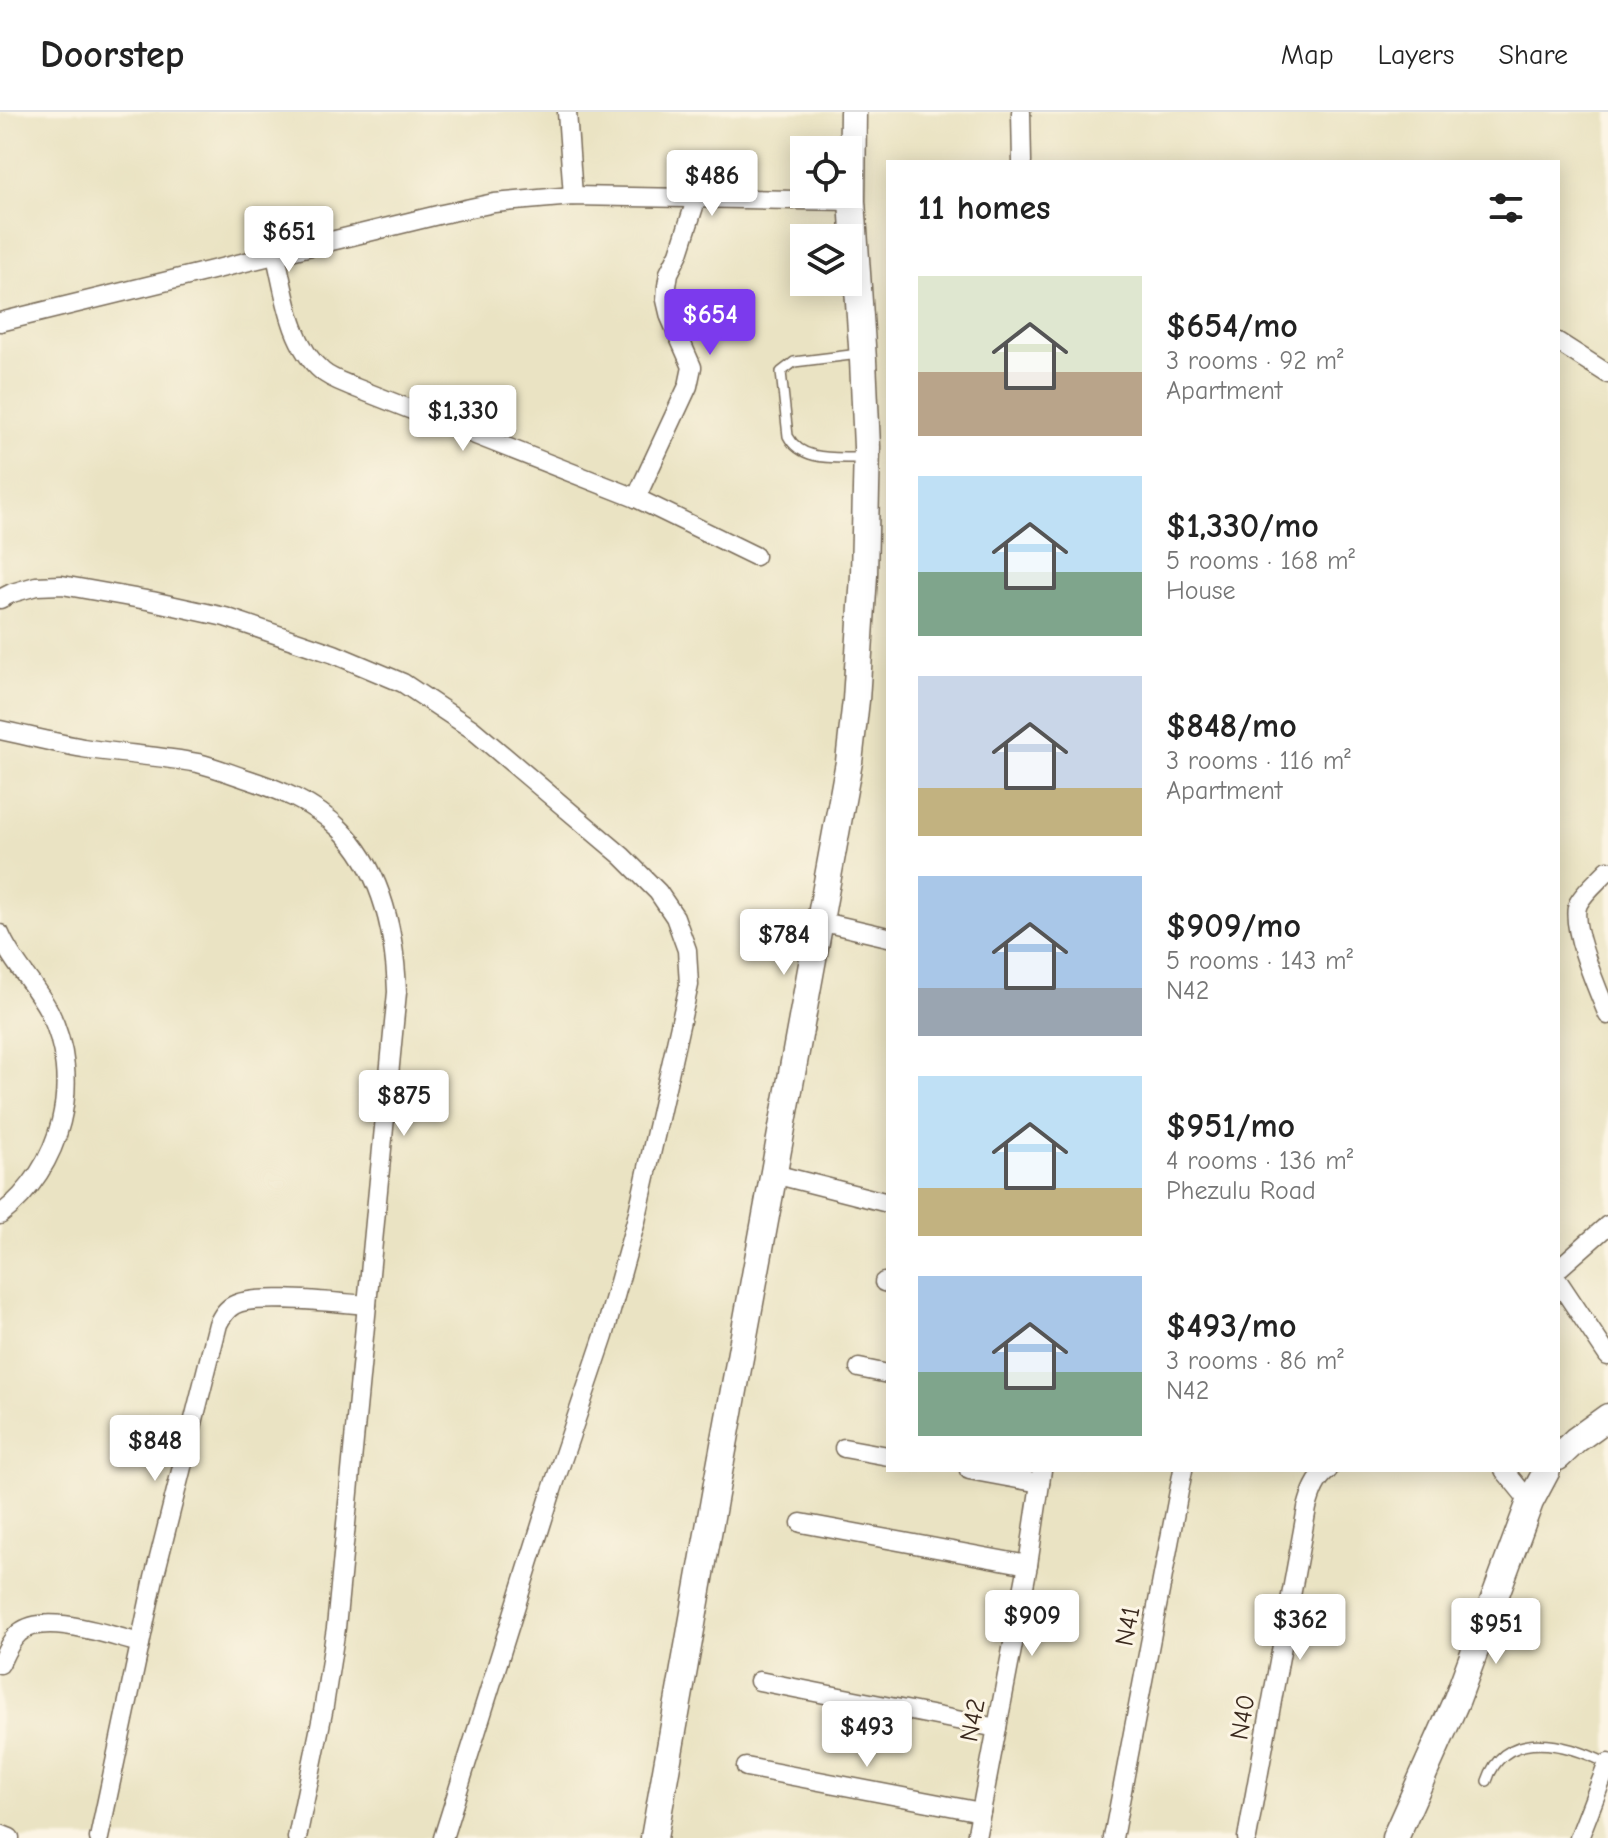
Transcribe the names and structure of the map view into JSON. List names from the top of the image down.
{
  "streets": {
    "street": ["N41", "N40", "N42"]
  },
  "page": {
    "header": "Doorstep",
    "nav": ["Map", "Layers", "Share"],
    "price": [
      "$486",
      "$651",
      "$654",
      "$1,330",
      "$784",
      "$875",
      "$848",
      "$909",
      "$362",
      "$951",
      "$493"
    ],
    "heading": "11 homes",
    "list": [
      {
        "name": "$654/mo",
        "note": "3 rooms · 92 m² · Apartment"
      },
      {
        "name": "$1,330/mo",
        "note": "5 rooms · 168 m² · House"
      },
      {
        "name": "$848/mo",
        "note": "3 rooms · 116 m² · Apartment"
      },
      {
        "name": "$909/mo",
        "note": "5 rooms · 143 m² · N42"
      },
      {
        "name": "$951/mo",
        "note": "4 rooms · 136 m² · Phezulu Road"
      },
      {
        "name": "$493/mo",
        "note": "3 rooms · 86 m² · N42"
      }
    ]
  }
}
